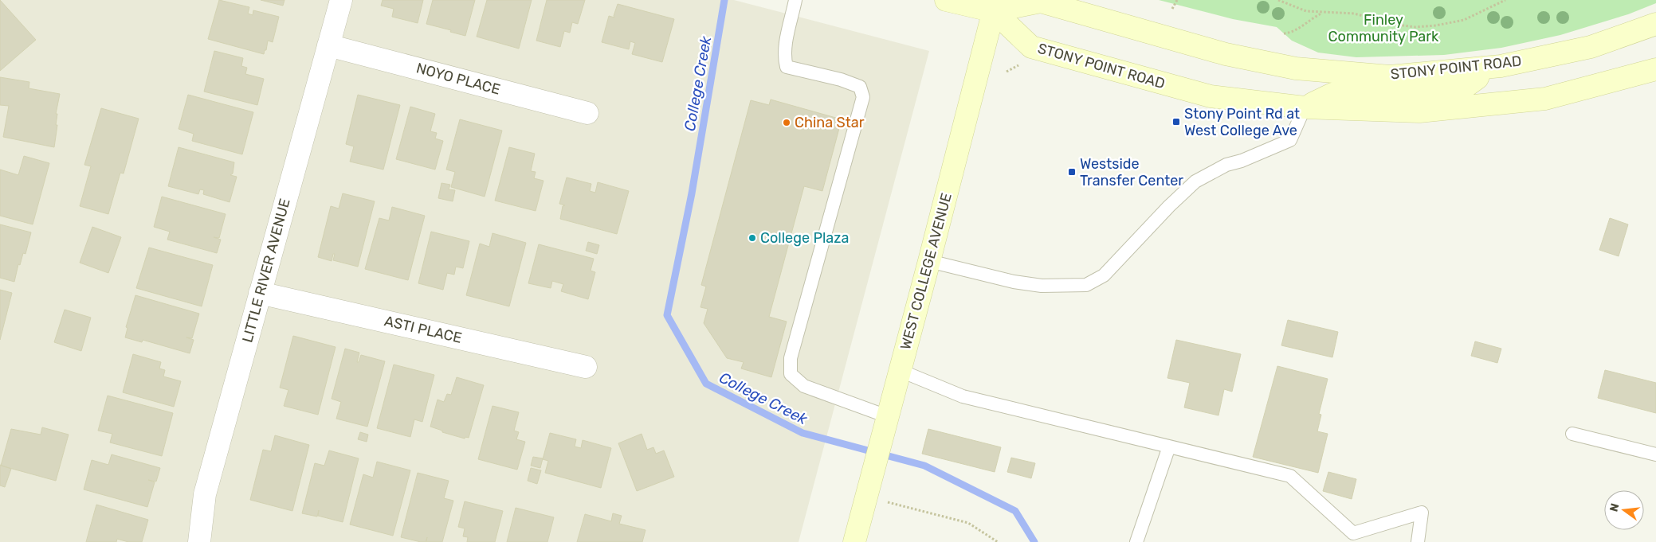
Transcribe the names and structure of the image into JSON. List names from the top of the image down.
{
  "streets": {
    "main road": ["STONY POINT ROAD", "WEST COLLEGE AVENUE"],
    "street": ["NOYO PLACE", "LITTLE RIVER AVENUE", "ASTI PLACE"]
  },
  "crossings": [
    ["STONY POINT ROAD", "WEST COLLEGE AVENUE"],
    ["NOYO PLACE", "LITTLE RIVER AVENUE"],
    ["LITTLE RIVER AVENUE", "ASTI PLACE"]
  ],
  "water": ["College Creek"],
  "parks": ["Finley Community Park"],
  "places": {
    "transit": ["Stony Point Rd at West College Ave", "Westside Transfer Center"],
    "other": ["China Star", "College Plaza"]
  },
  "north": "left"
}
